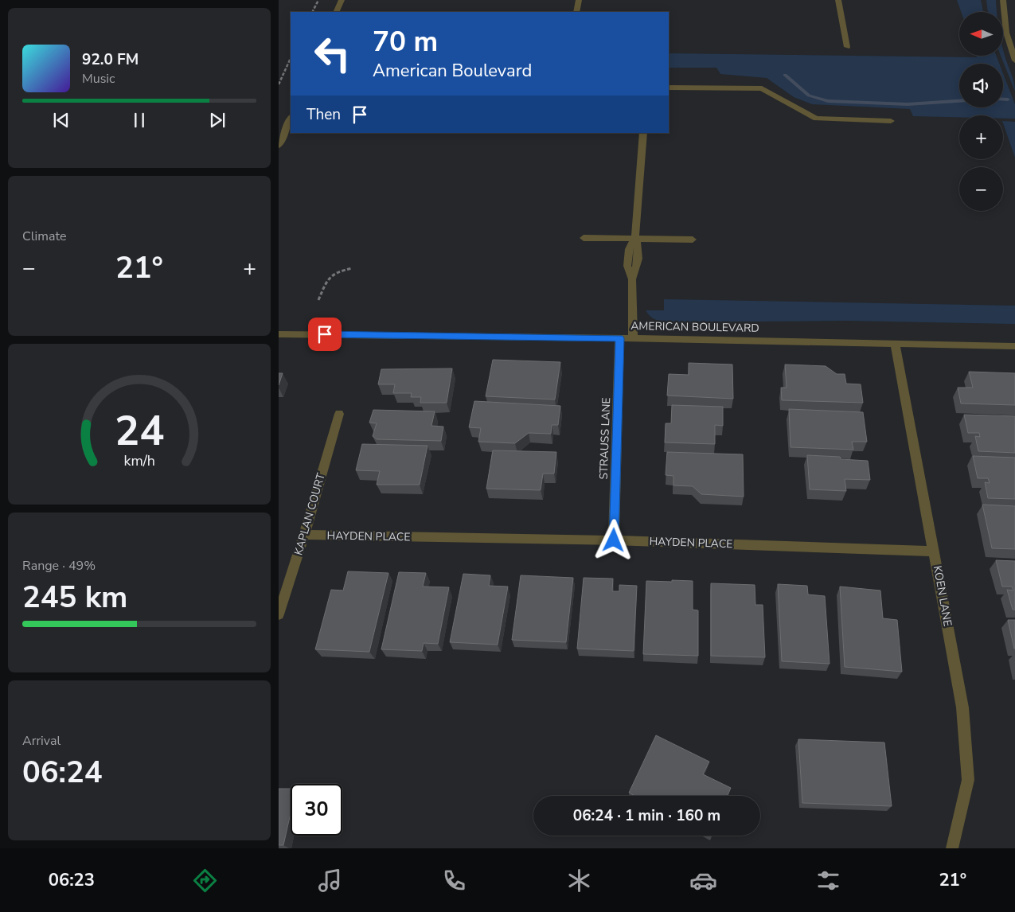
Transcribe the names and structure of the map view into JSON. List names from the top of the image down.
{
  "streets": {
    "street": [
      "AMERICAN BOULEVARD",
      "STRAUSS LANE",
      "KAPLAN COURT",
      "HAYDEN PLACE",
      "KOEN LANE"
    ]
  },
  "crossings": [
    ["AMERICAN BOULEVARD", "STRAUSS LANE"],
    ["AMERICAN BOULEVARD", "KOEN LANE"],
    ["STRAUSS LANE", "HAYDEN PLACE"],
    ["KAPLAN COURT", "HAYDEN PLACE"],
    ["HAYDEN PLACE", "KOEN LANE"]
  ],
  "north": "left",
  "page": {
    "map_buttons": ["+", "−"],
    "turn": ["70 m", "American Boulevard"],
    "song": ["92.0 FM", "Music"],
    "then": "Then",
    "tile": [
      "Climate",
      ["Range · 49%", "245 km"],
      ["Arrival", "06:24"]
    ],
    "heat": ["−", "21°", "+"],
    "limit": "30",
    "trip": "06:24 · 1 min · 160 m",
    "tabs": ["06:23", "21°"],
    "gauge": ["24", "km/h"]
  }
}
